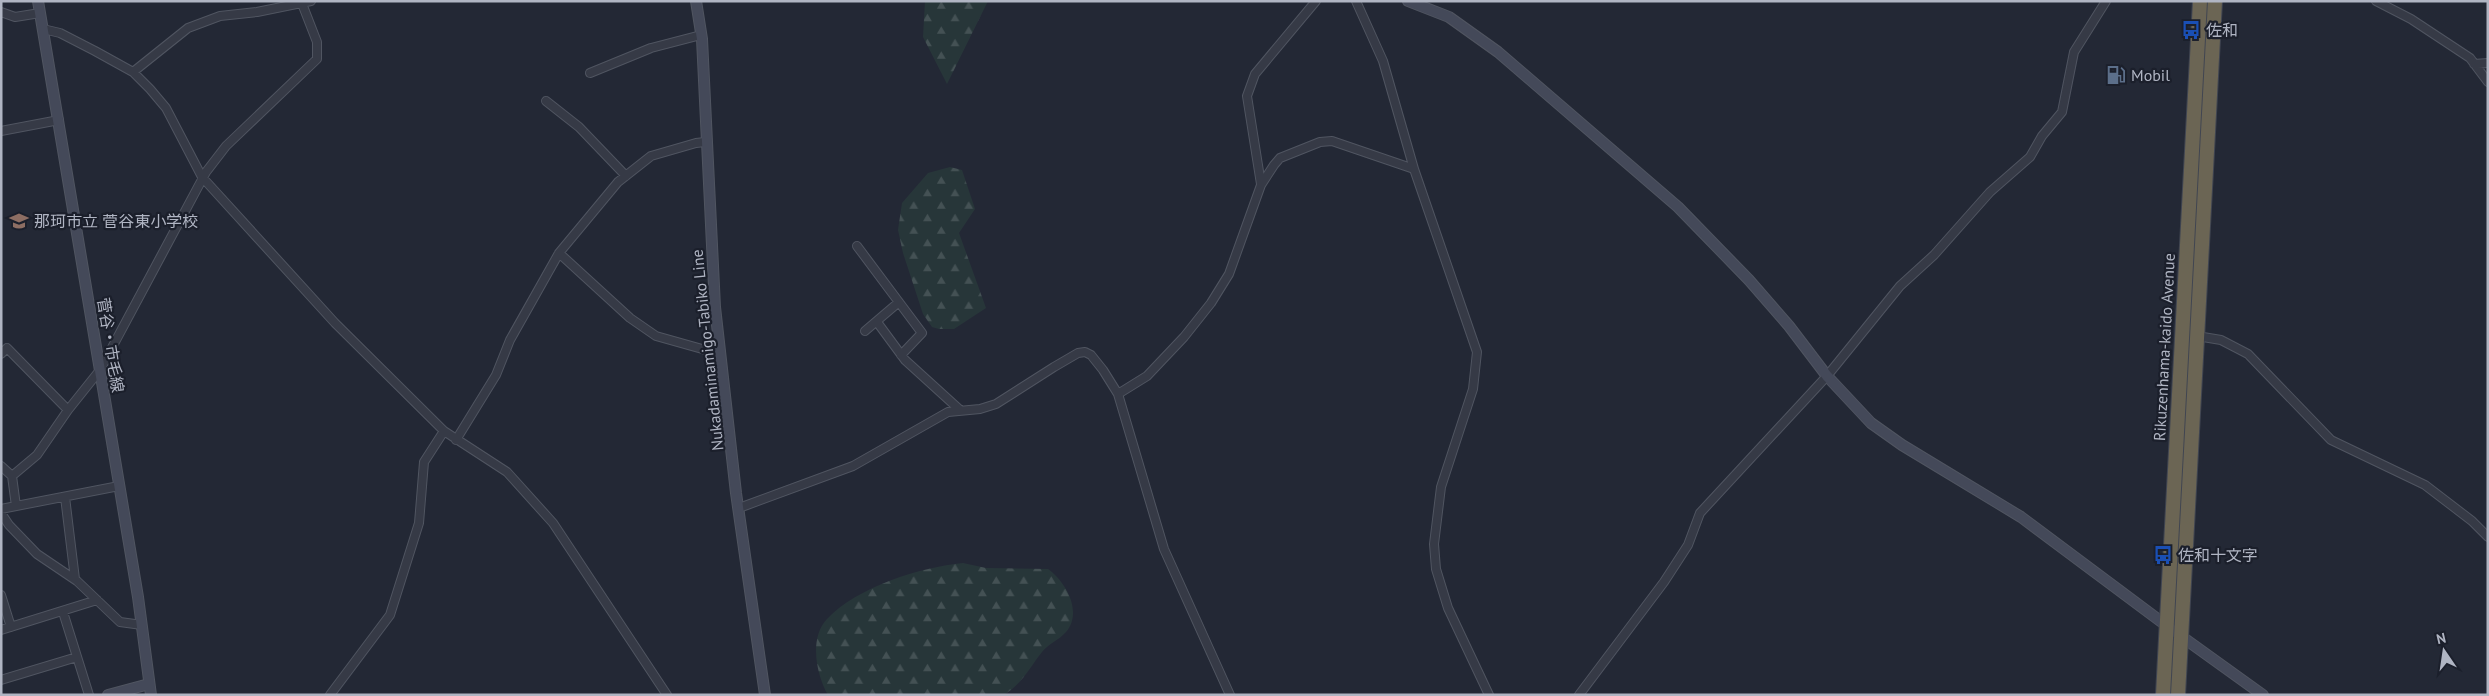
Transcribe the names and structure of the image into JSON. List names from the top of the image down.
{
  "streets": {
    "highway": ["Rikuzenhama-kaido Avenue"],
    "street": ["菅谷・市毛線", "Nukadaminamigo-Tabiko Line"]
  },
  "places": {
    "bus stop": ["佐和", "佐和十文字"],
    "fuel station": ["Mobil"],
    "school or university": ["那珂市立 菅谷東小学校"]
  },
  "north": "top"
}
